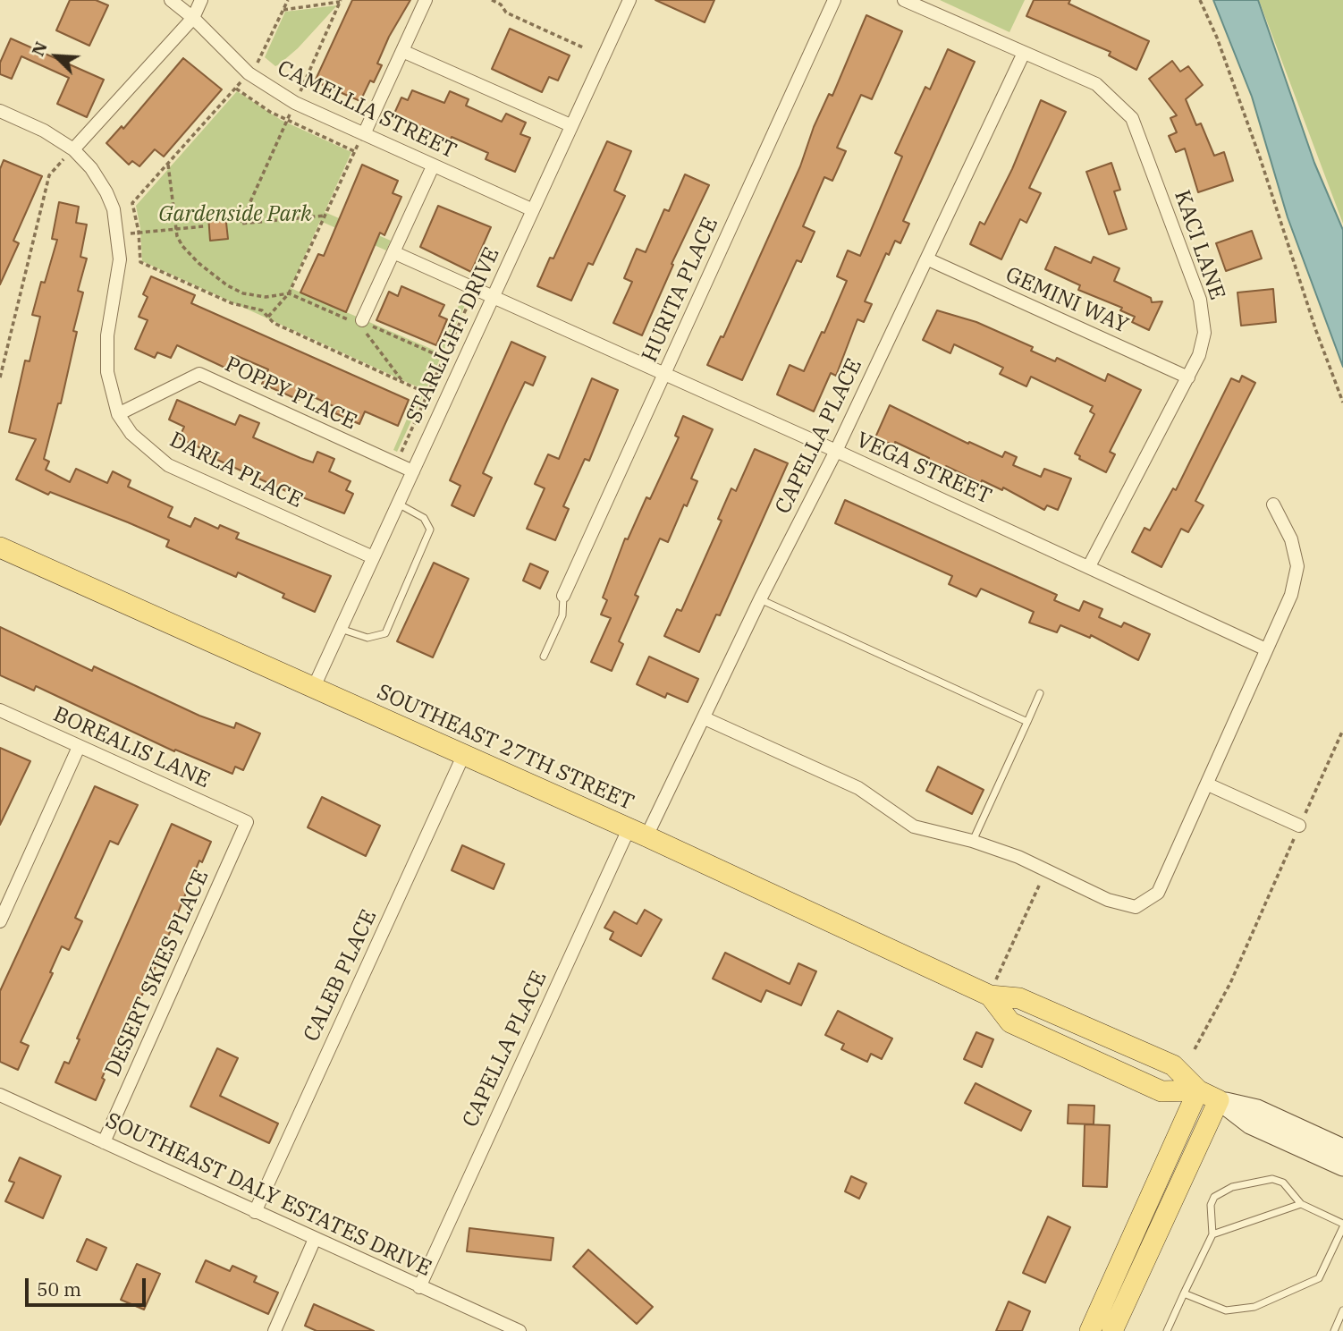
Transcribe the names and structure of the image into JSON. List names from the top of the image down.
{
  "streets": {
    "main road": ["SOUTHEAST 27TH STREET"],
    "street": [
      "CAMELLIA STREET",
      "KACI LANE",
      "HURITA PLACE",
      "GEMINI WAY",
      "STARLIGHT DRIVE",
      "POPPY PLACE",
      "CAPELLA PLACE",
      "VEGA STREET",
      "DARLA PLACE",
      "BOREALIS LANE",
      "DESERT SKIES PLACE",
      "CALEB PLACE",
      "SOUTHEAST DALY ESTATES DRIVE"
    ]
  },
  "crossings": [
    ["CAMELLIA STREET", "STARLIGHT DRIVE"],
    ["KACI LANE", "GEMINI WAY"],
    ["KACI LANE", "CAPELLA PLACE"],
    ["KACI LANE", "VEGA STREET"],
    ["HURITA PLACE", "VEGA STREET"],
    ["GEMINI WAY", "CAPELLA PLACE"],
    ["STARLIGHT DRIVE", "POPPY PLACE"],
    ["STARLIGHT DRIVE", "VEGA STREET"],
    ["STARLIGHT DRIVE", "DARLA PLACE"],
    ["STARLIGHT DRIVE", "SOUTHEAST 27TH STREET"],
    ["POPPY PLACE", "DARLA PLACE"],
    ["CAPELLA PLACE", "VEGA STREET"],
    ["CAPELLA PLACE", "SOUTHEAST 27TH STREET"],
    ["CAPELLA PLACE", "SOUTHEAST DALY ESTATES DRIVE"],
    ["BOREALIS LANE", "DESERT SKIES PLACE"],
    ["SOUTHEAST 27TH STREET", "CALEB PLACE"],
    ["DESERT SKIES PLACE", "SOUTHEAST DALY ESTATES DRIVE"],
    ["CALEB PLACE", "SOUTHEAST DALY ESTATES DRIVE"]
  ],
  "parks": ["Gardenside Park"],
  "scale_bar": "50 m",
  "north": "top left"
}
